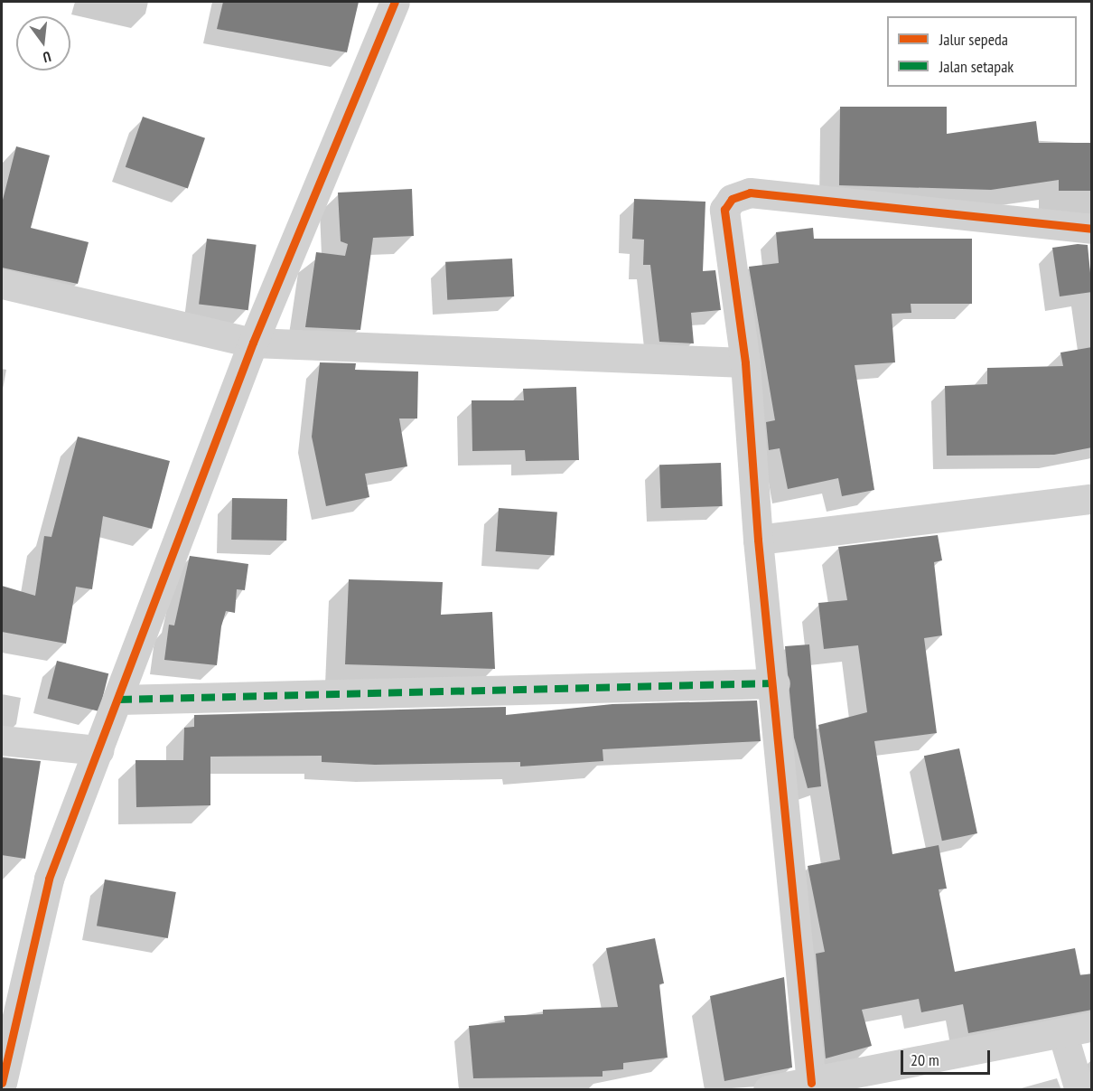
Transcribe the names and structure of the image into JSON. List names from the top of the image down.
{
  "legend": ["Jalur sepeda", "Jalan setapak"],
  "scale_bar": "20 m",
  "north": "bottom"
}
